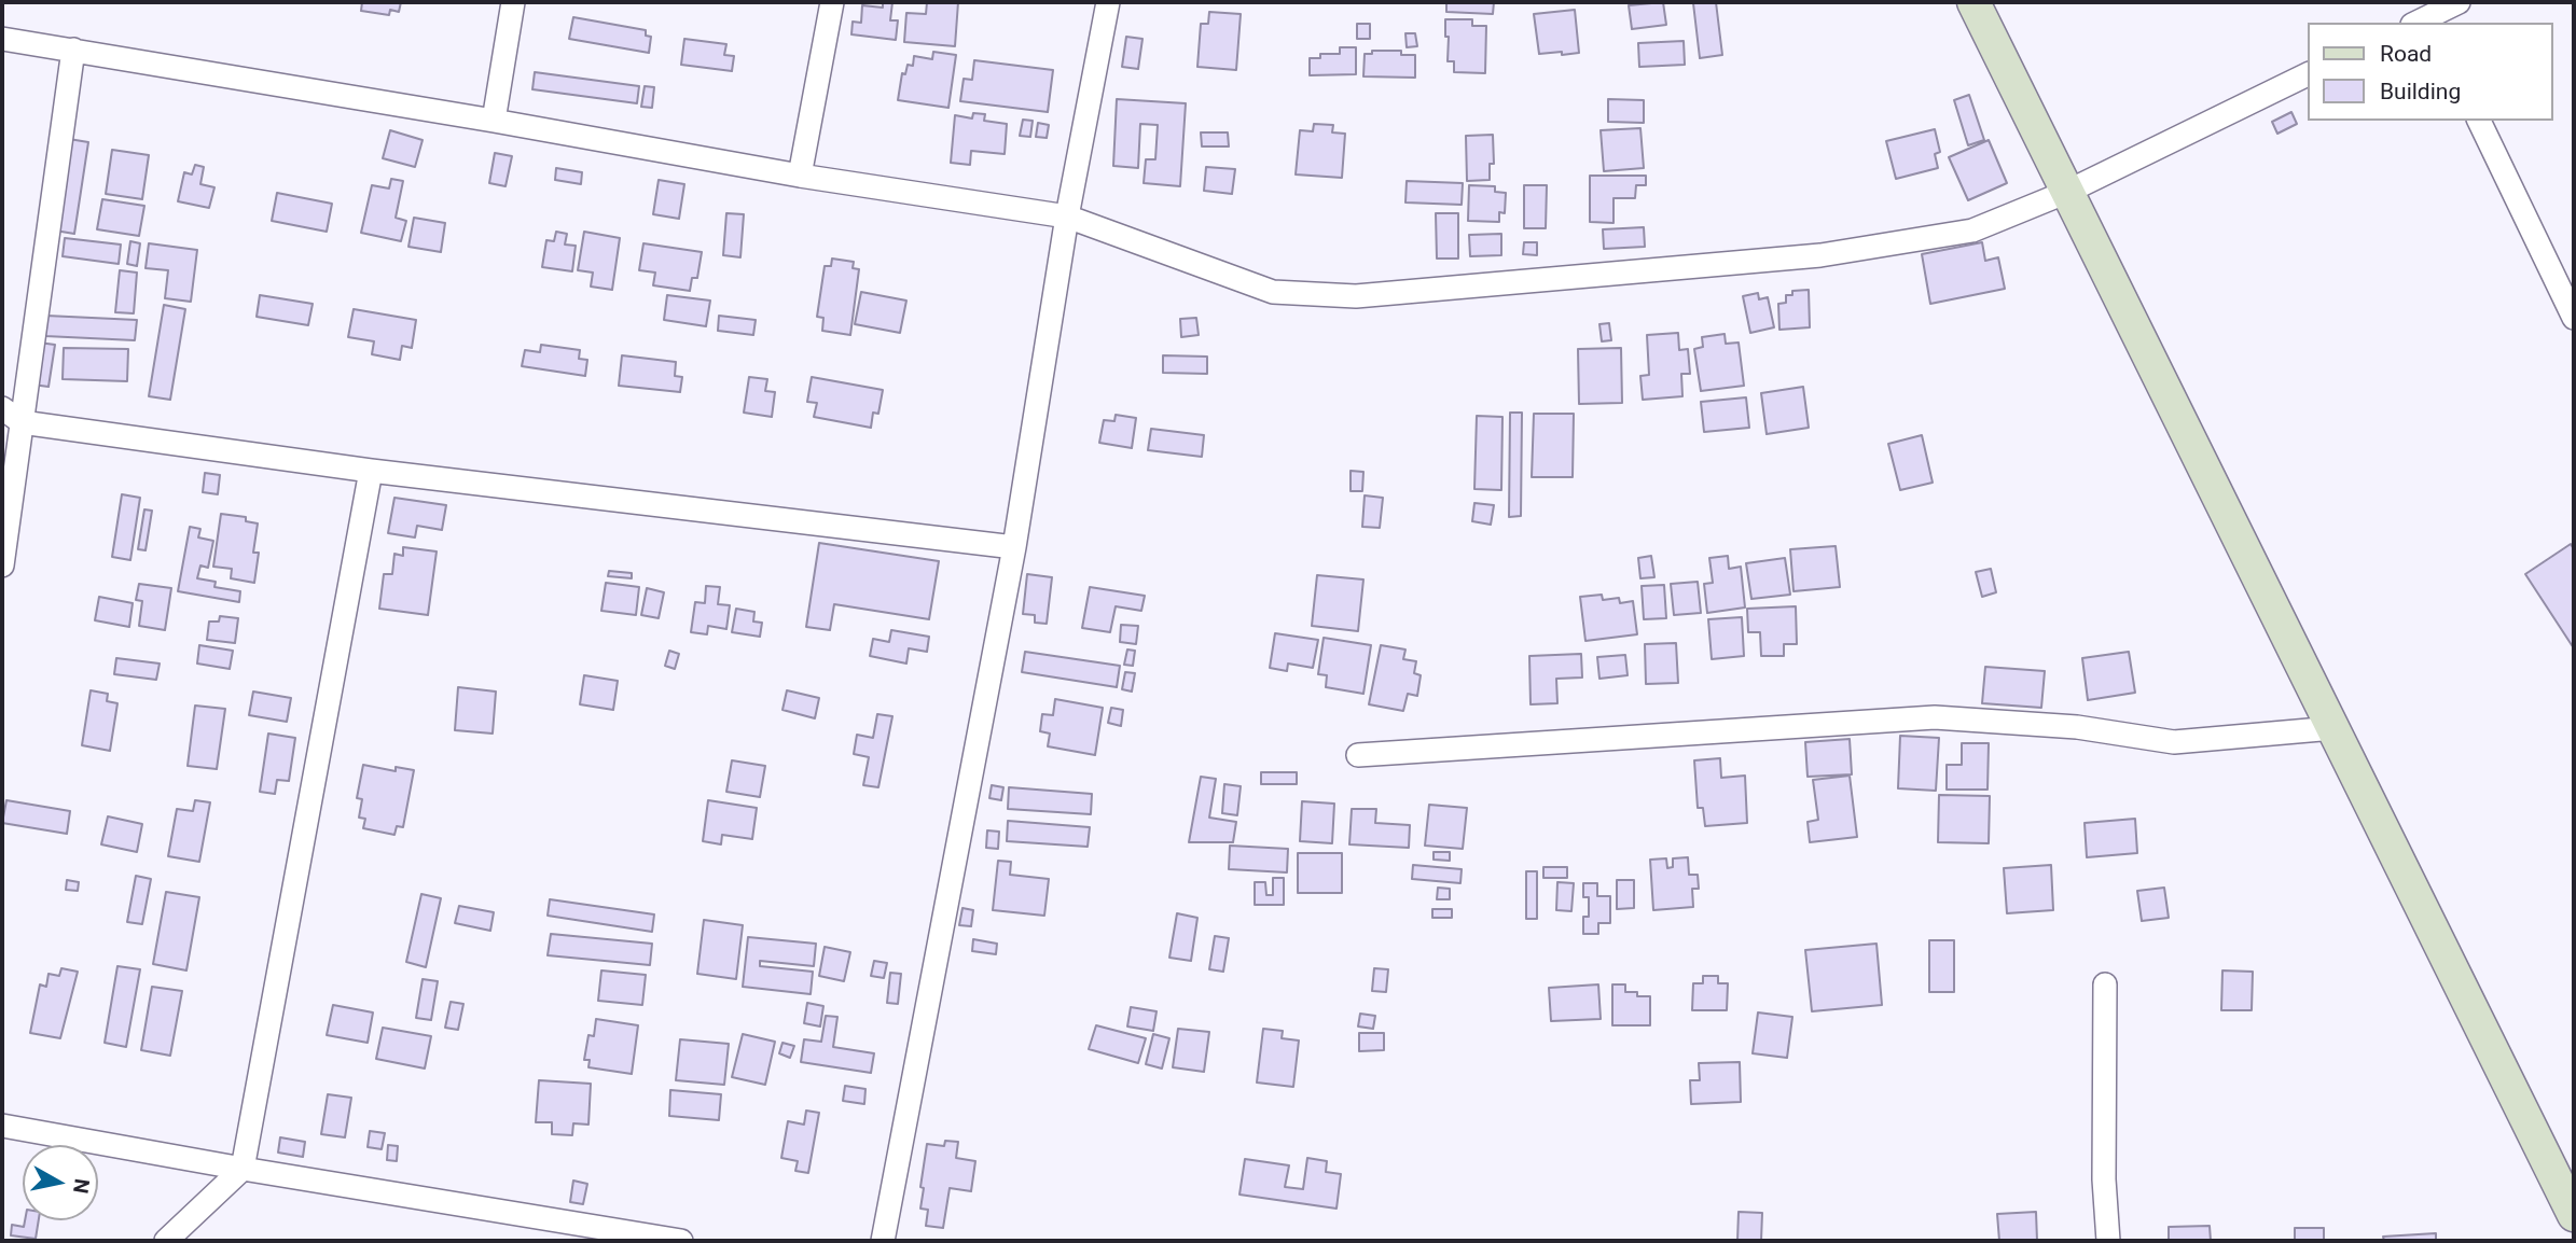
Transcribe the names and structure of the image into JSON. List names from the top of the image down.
{
  "legend": ["Road", "Building"],
  "north": "right"
}
